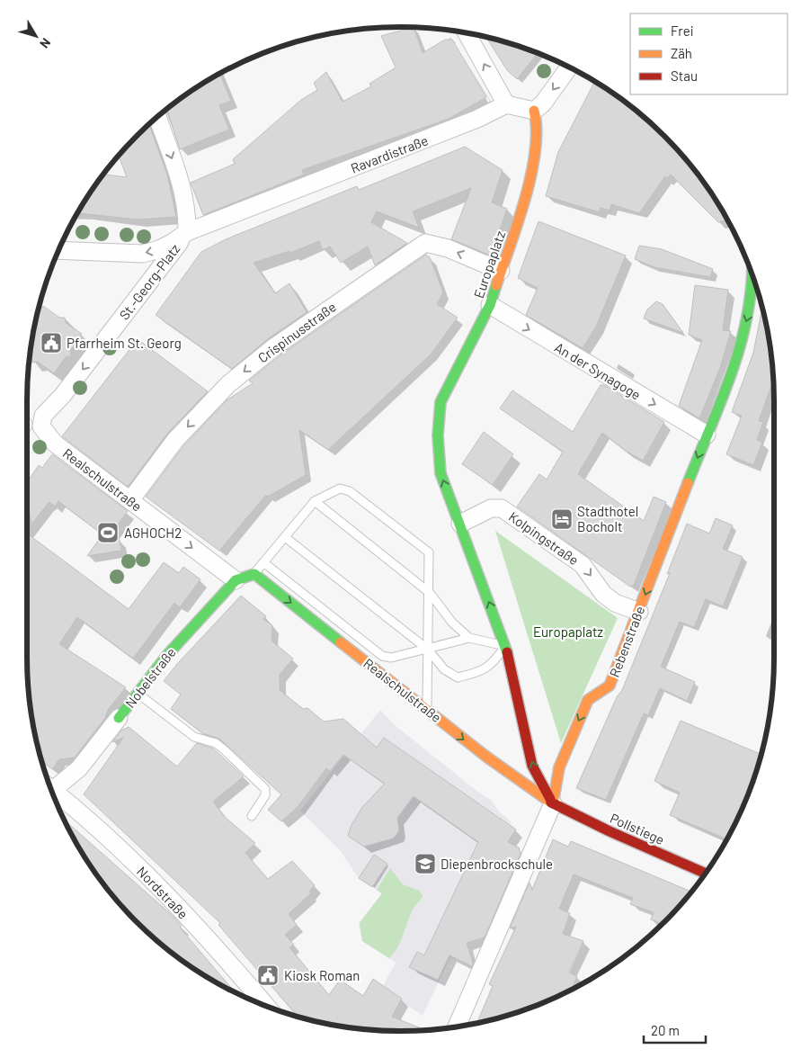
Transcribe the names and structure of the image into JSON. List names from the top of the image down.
{
  "streets": {
    "street": [
      "Ravardistraße",
      "Europaplatz",
      "St.-Georg-Platz",
      "Crispinusstraße",
      "An der Synagoge",
      "Realschulstraße",
      "Kolpingstraße",
      "Rebenstraße",
      "Nobelstraße",
      "Pollstiege",
      "Nordstraße"
    ]
  },
  "crossings": [
    ["Ravardistraße", "St.-Georg-Platz"],
    ["Europaplatz", "Crispinusstraße"],
    ["Europaplatz", "An der Synagoge"],
    ["Europaplatz", "Realschulstraße"],
    ["Europaplatz", "Kolpingstraße"],
    ["Europaplatz", "Rebenstraße"],
    ["Europaplatz", "Pollstiege"],
    ["St.-Georg-Platz", "Realschulstraße"],
    ["Crispinusstraße", "Realschulstraße"],
    ["An der Synagoge", "Rebenstraße"],
    ["Realschulstraße", "Rebenstraße"],
    ["Realschulstraße", "Nobelstraße"],
    ["Realschulstraße", "Pollstiege"],
    ["Kolpingstraße", "Rebenstraße"],
    ["Rebenstraße", "Pollstiege"]
  ],
  "one_way": [
    "Europaplatz",
    "St.-Georg-Platz",
    "Crispinusstraße",
    "An der Synagoge",
    "Realschulstraße",
    "Kolpingstraße",
    "Rebenstraße"
  ],
  "parks": ["Europaplatz"],
  "places": {
    "public building": ["Pfarrheim St. Georg", "Kiosk Roman"],
    "hotel": ["Stadthotel Bocholt"],
    "sports": ["AGHOCH2"],
    "school or university": ["Diepenbrockschule"]
  },
  "legend": ["Frei", "Zäh", "Stau"],
  "scale_bar": "20 m",
  "north": "bottom right"
}
